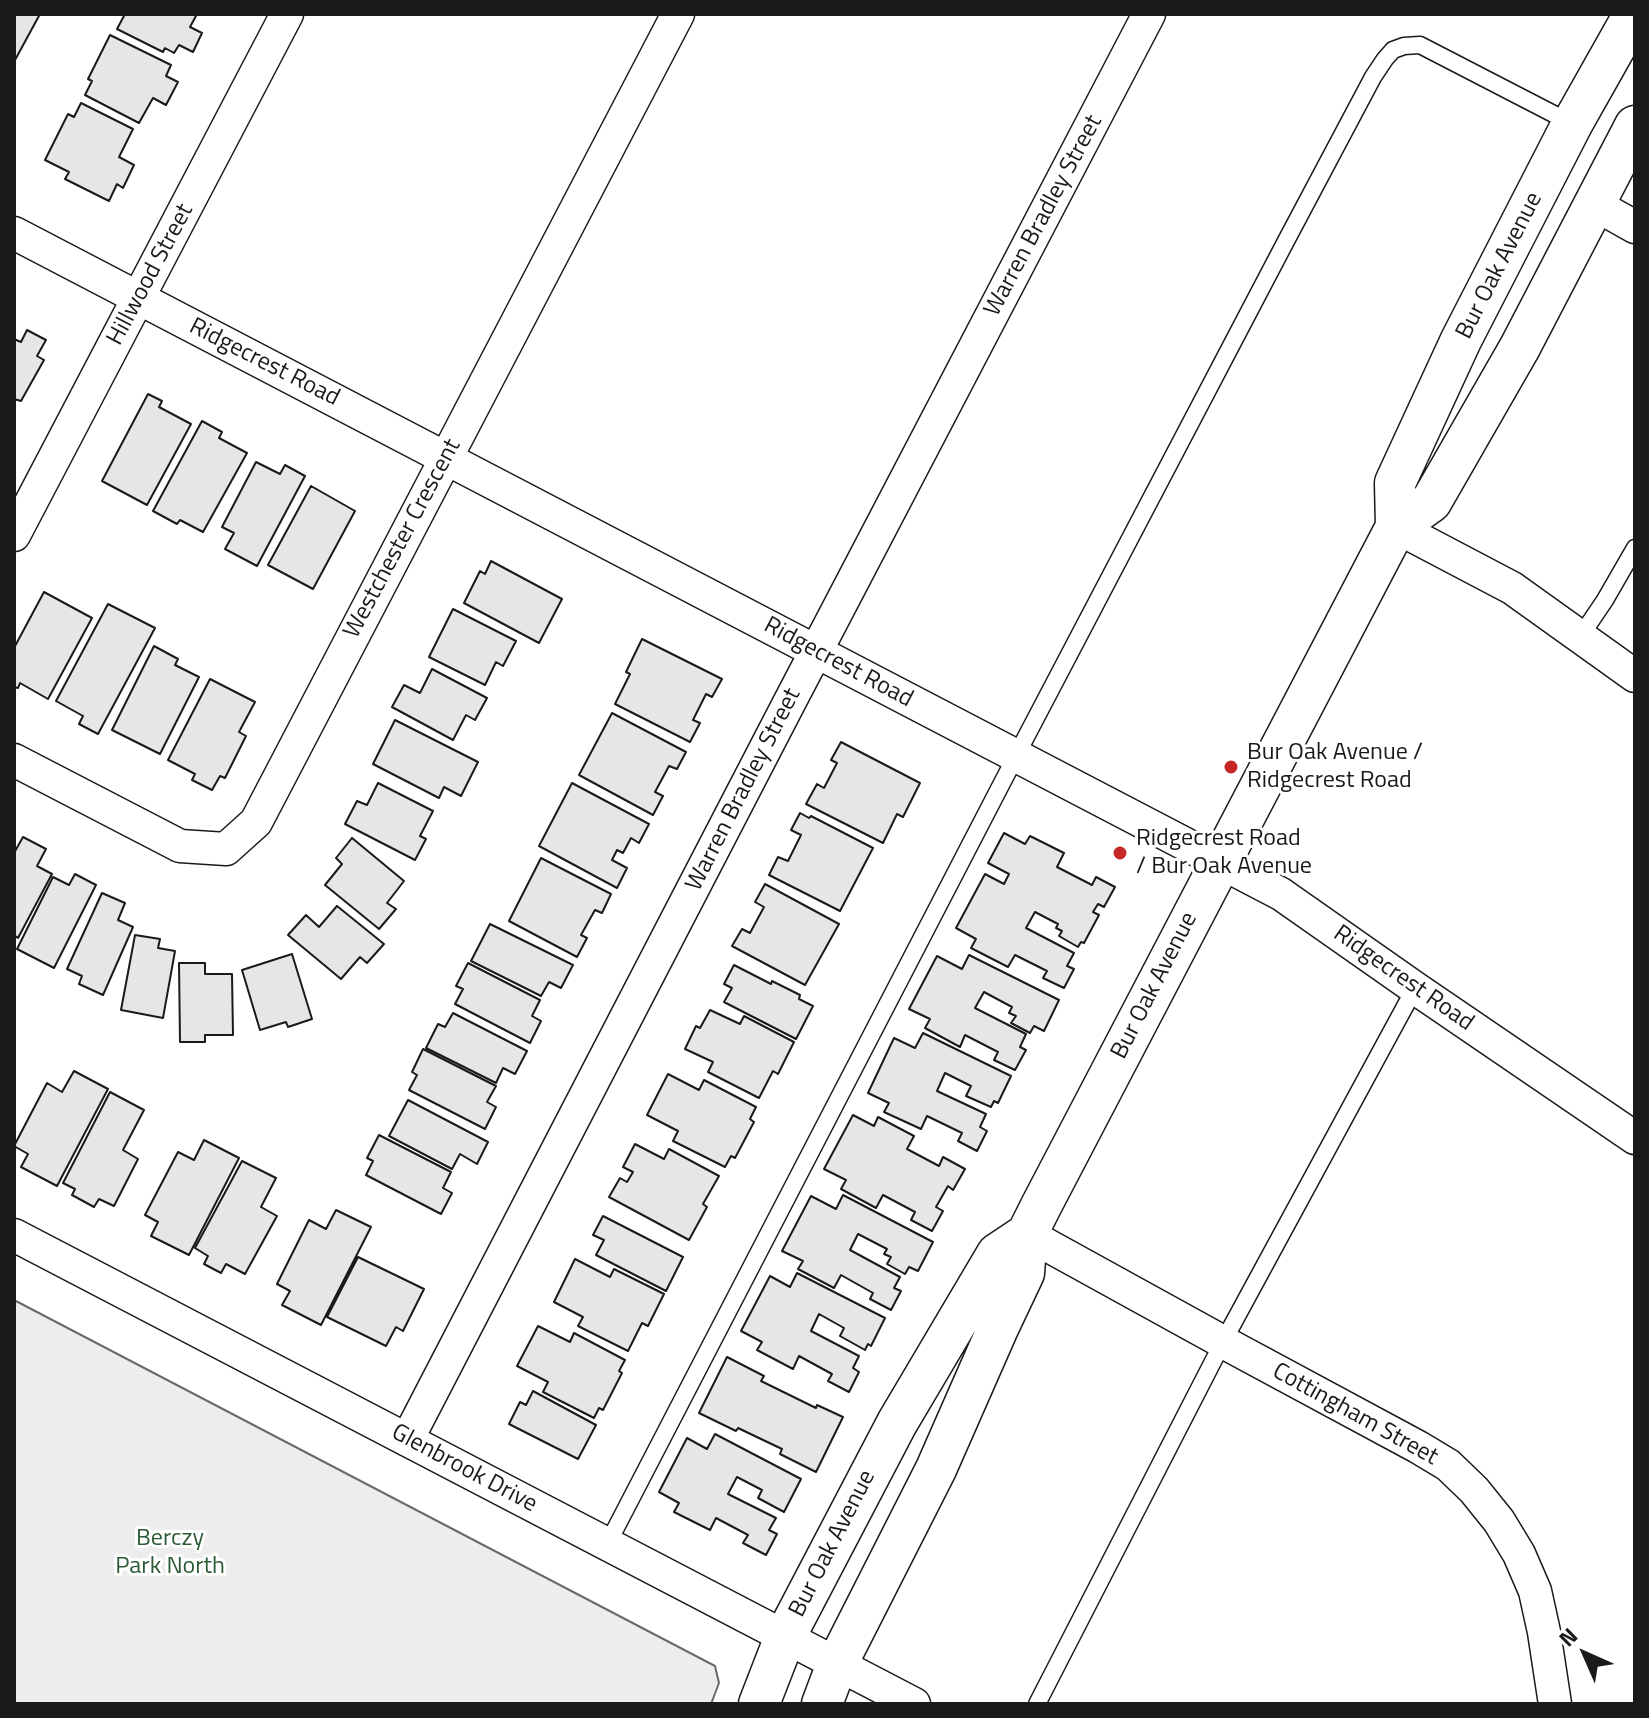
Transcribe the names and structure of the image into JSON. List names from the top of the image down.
{
  "streets": {
    "street": [
      "Warren Bradley Street",
      "Bur Oak Avenue",
      "Hillwood Street",
      "Ridgecrest Road",
      "Westchester Crescent",
      "Cottingham Street",
      "Glenbrook Drive"
    ]
  },
  "crossings": [
    ["Warren Bradley Street", "Ridgecrest Road"],
    ["Warren Bradley Street", "Glenbrook Drive"],
    ["Bur Oak Avenue", "Ridgecrest Road"],
    ["Bur Oak Avenue", "Cottingham Street"],
    ["Bur Oak Avenue", "Glenbrook Drive"],
    ["Hillwood Street", "Ridgecrest Road"],
    ["Ridgecrest Road", "Westchester Crescent"]
  ],
  "parks": ["Berczy Park North"],
  "places": ["Bur Oak Avenue / Ridgecrest Road", "Ridgecrest Road / Bur Oak Avenue"],
  "north": "top left"
}
